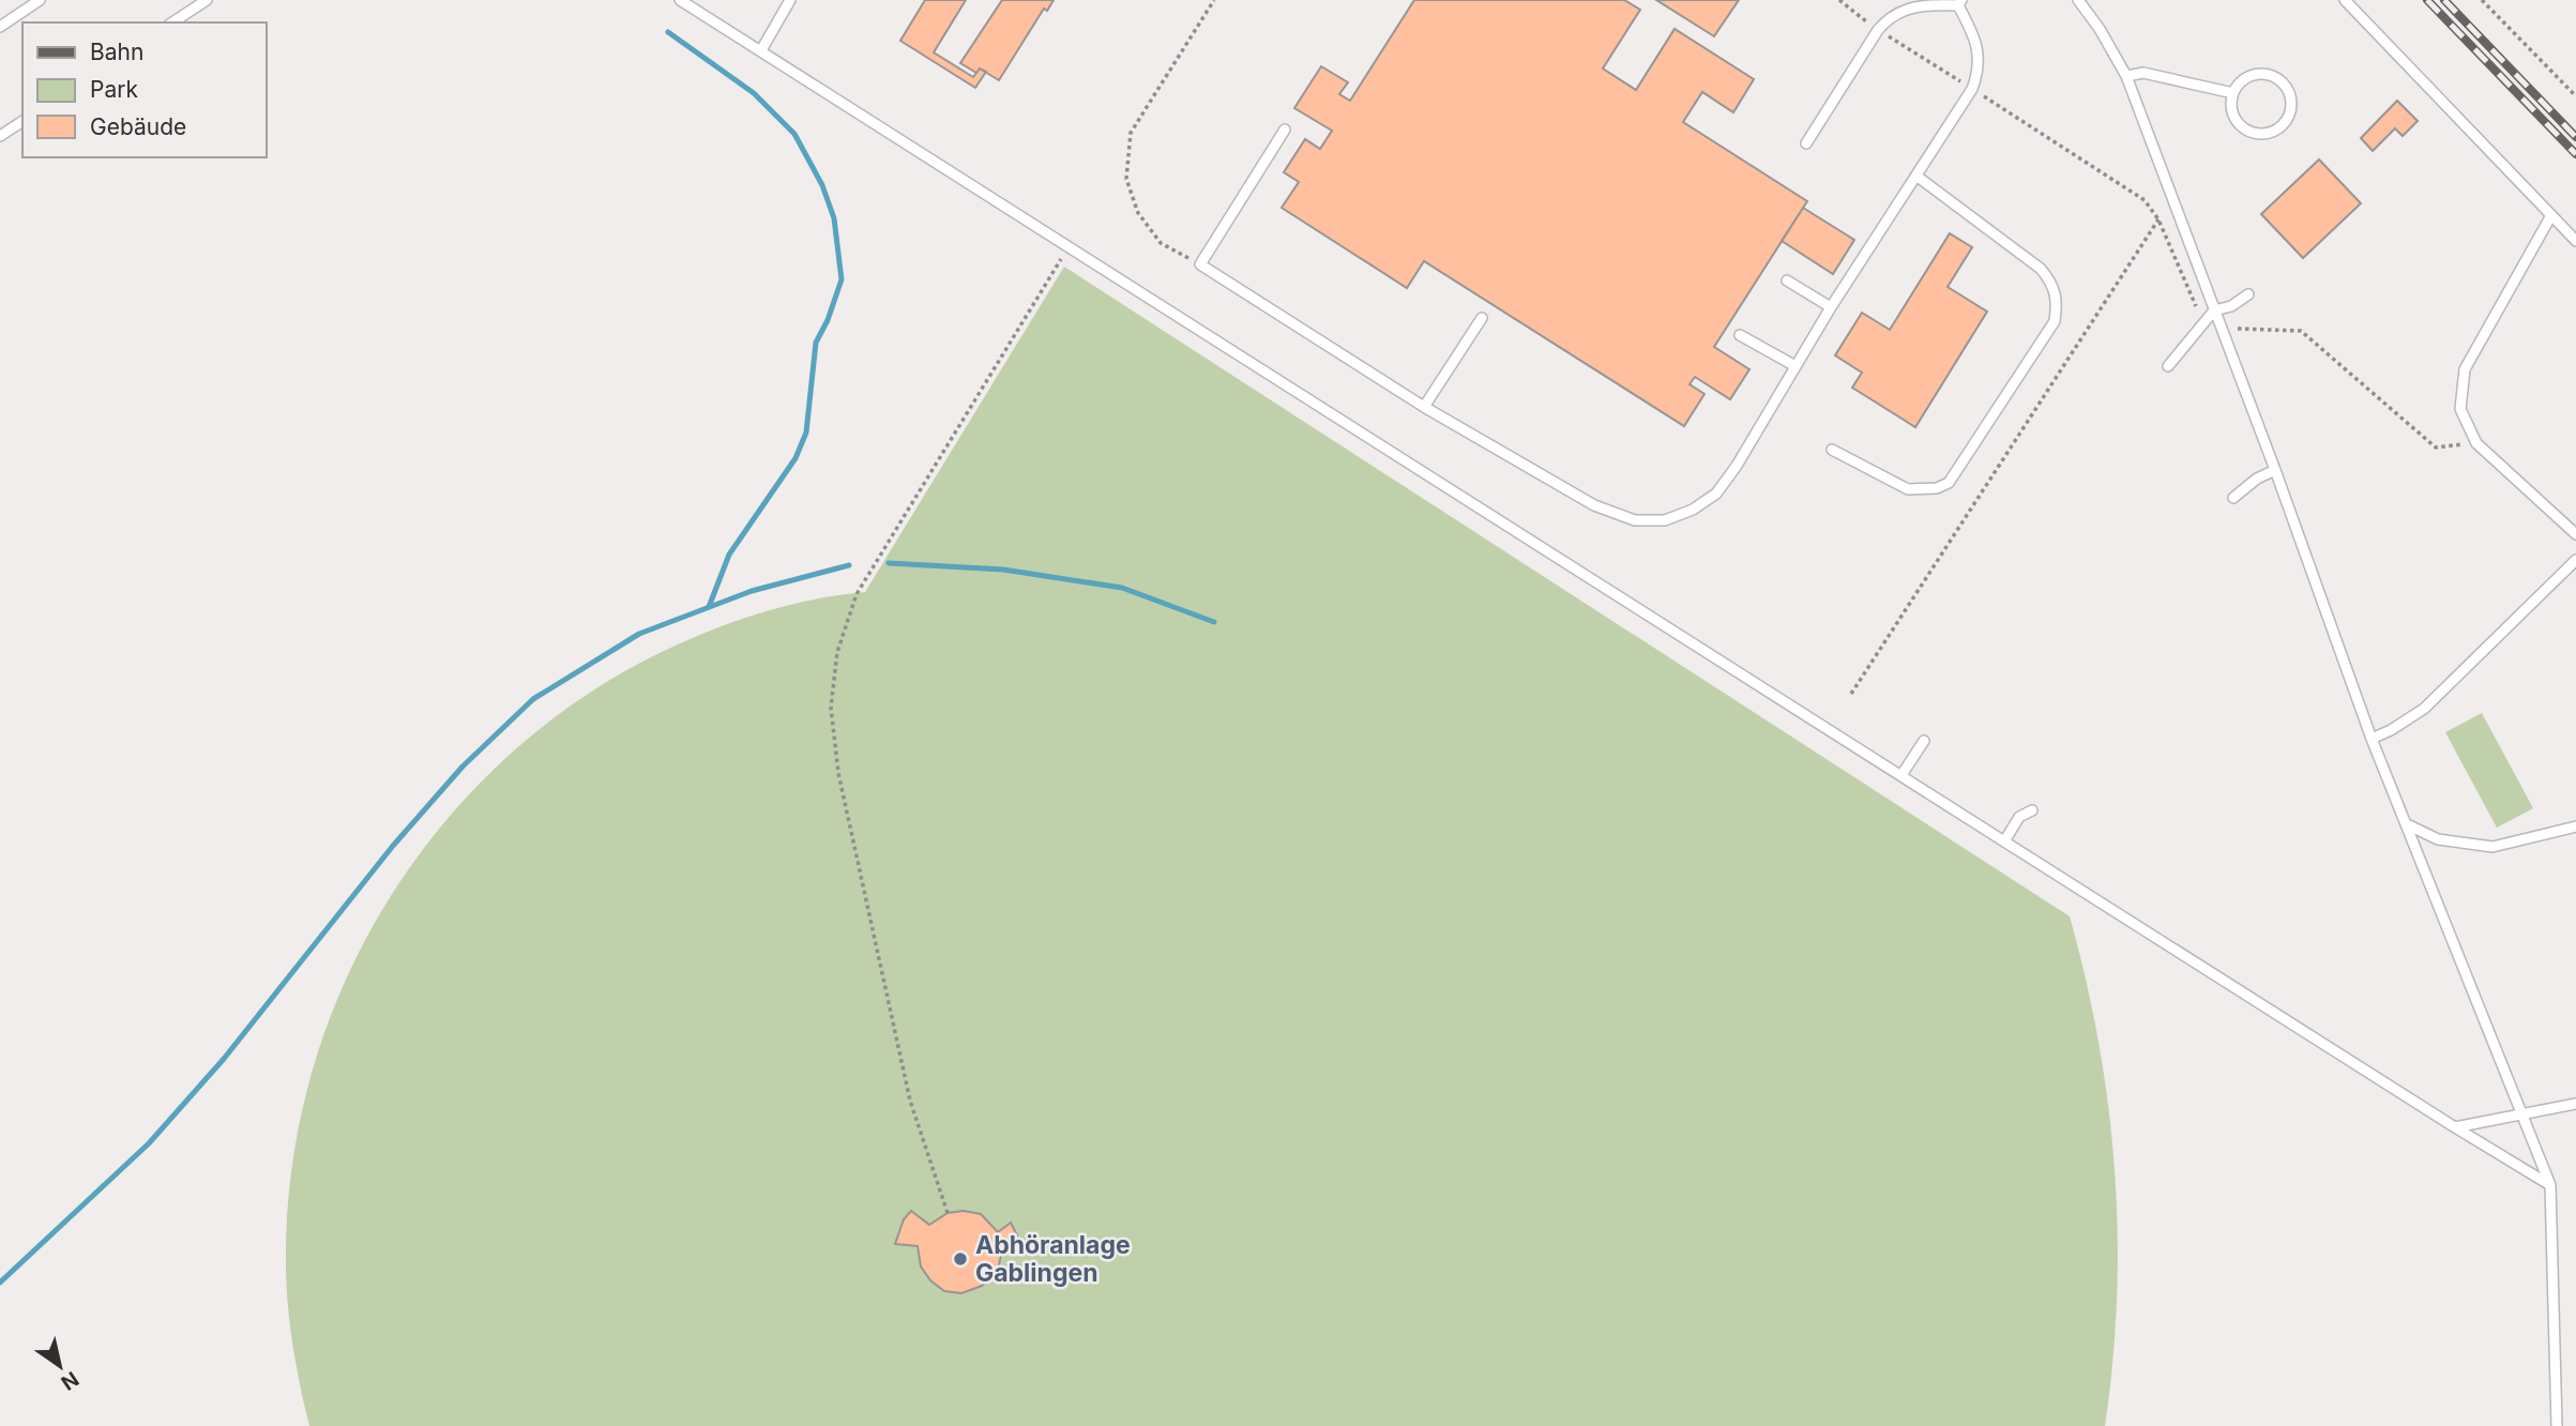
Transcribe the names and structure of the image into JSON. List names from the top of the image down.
{
  "places": ["Abhöranlage Gablingen"],
  "legend": ["Bahn", "Park", "Gebäude"],
  "north": "bottom right"
}
